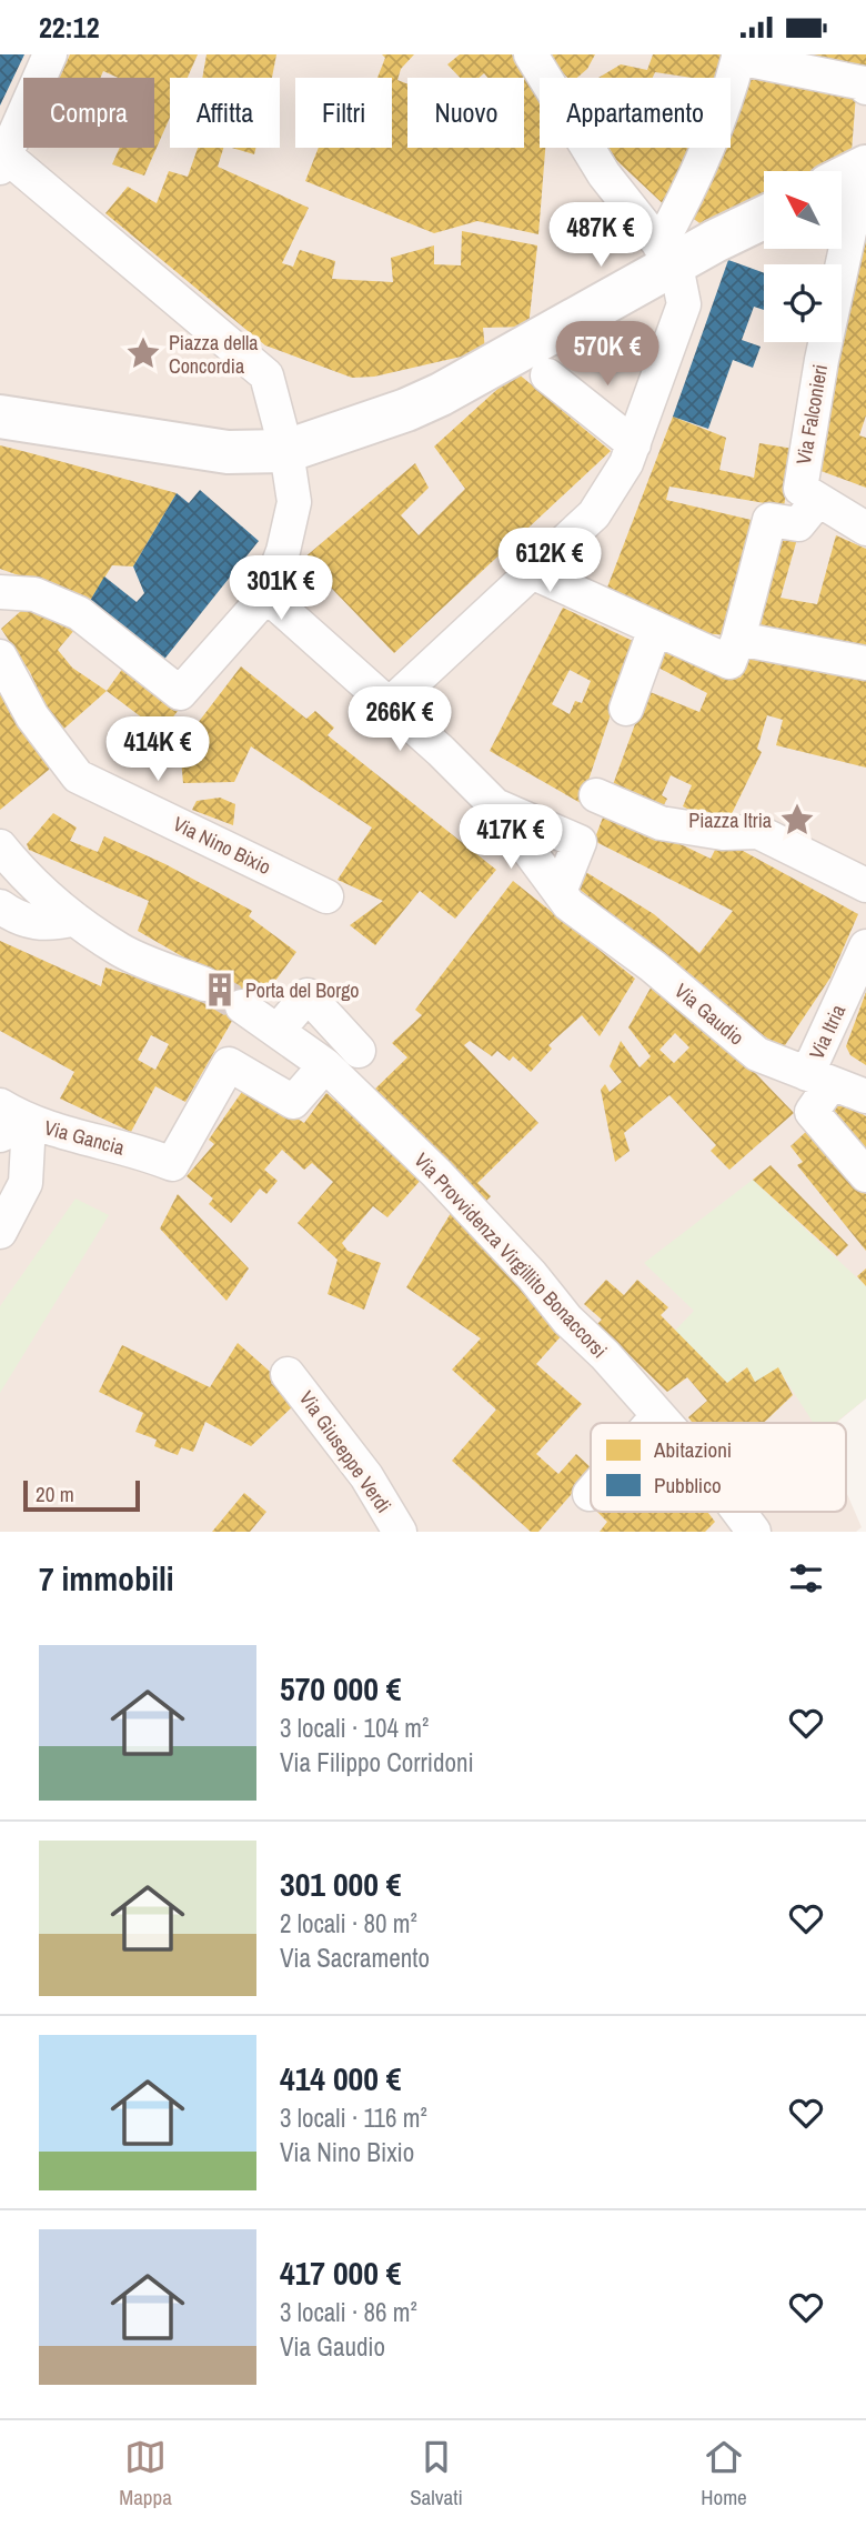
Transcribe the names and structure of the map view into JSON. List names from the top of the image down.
{
  "streets": {
    "street": [
      "Via Falconieri",
      "Via Nino Bixio",
      "Via Gaudio",
      "Via Itria",
      "Via Gancia",
      "Via Provvidenza Virgillito Bonaccorsi",
      "Via Giuseppe Verdi"
    ]
  },
  "crossings": [
    ["Via Gaudio", "Via Itria"],
    ["Via Gancia", "Via Provvidenza Virgillito Bonaccorsi"]
  ],
  "places": {
    "place": ["Piazza della Concordia", "Piazza Itria"],
    "building": ["Porta del Borgo"]
  },
  "legend": ["Abitazioni", "Pubblico"],
  "scale_bar": "20 m",
  "north": "top left",
  "page": {
    "status": "22:12",
    "chip": [
      "Compra",
      "Affitta",
      "Filtri",
      "Nuovo",
      "Appartamento"
    ],
    "price": [
      "487K €",
      "570K €",
      "612K €",
      "301K €",
      "266K €",
      "414K €",
      "417K €"
    ],
    "scale": "20 m",
    "heading": "7 immobili",
    "list": [
      {
        "name": "570 000 €",
        "note": "3 locali · 104 m² · Via Filippo Corridoni"
      },
      {
        "name": "301 000 €",
        "note": "2 locali · 80 m² · Via Sacramento"
      },
      {
        "name": "414 000 €",
        "note": "3 locali · 116 m² · Via Nino Bixio"
      },
      {
        "name": "417 000 €",
        "note": "3 locali · 86 m² · Via Gaudio"
      }
    ],
    "tabs": ["Mappa", "Salvati", "Home"]
  }
}
